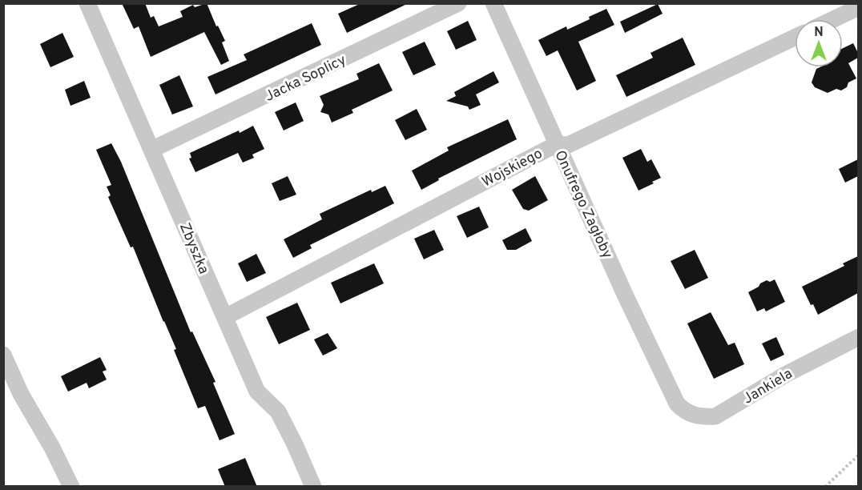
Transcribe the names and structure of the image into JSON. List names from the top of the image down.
{
  "streets": {
    "street": [
      "Jacka Soplicy",
      "Wojskiego",
      "Onufrego Zagłoby",
      "Zbyszka",
      "Jankiela"
    ]
  },
  "crossings": [
    ["Jacka Soplicy", "Zbyszka"],
    ["Wojskiego", "Onufrego Zagłoby"],
    ["Wojskiego", "Zbyszka"],
    ["Onufrego Zagłoby", "Jankiela"]
  ],
  "north": "top"
}
